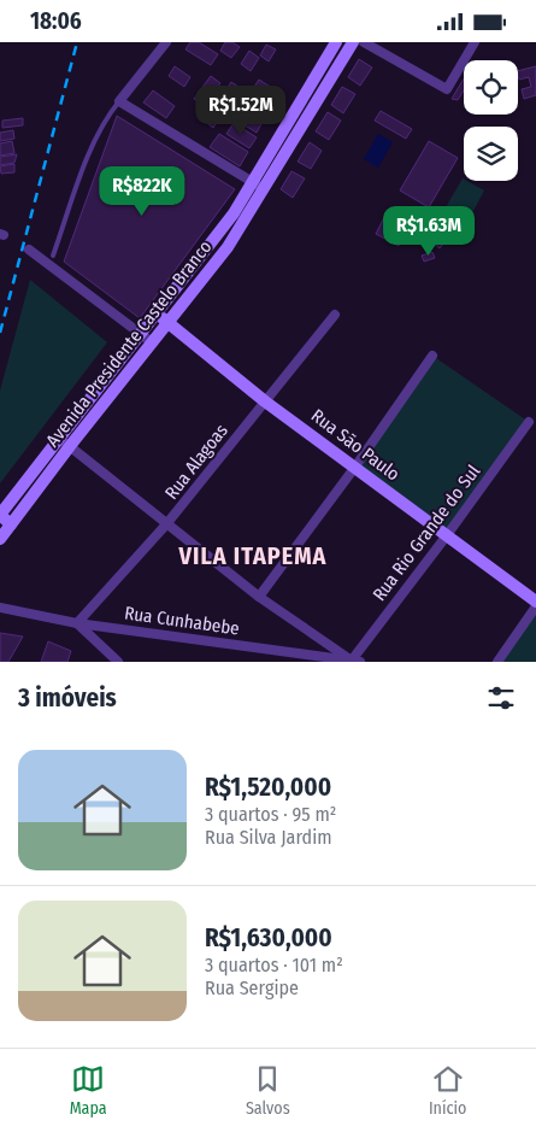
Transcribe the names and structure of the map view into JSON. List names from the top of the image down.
{
  "streets": {
    "street": [
      "Avenida Presidente Castelo Branco",
      "Rua São Paulo",
      "Rua Alagoas",
      "Rua Rio Grande do Sul",
      "Rua Cunhabebe"
    ]
  },
  "crossings": [
    ["Avenida Presidente Castelo Branco", "Rua São Paulo"],
    ["Rua São Paulo", "Rua Alagoas"],
    ["Rua São Paulo", "Rua Rio Grande do Sul"],
    ["Rua Alagoas", "Rua Cunhabebe"],
    ["Rua Rio Grande do Sul", "Rua Cunhabebe"]
  ],
  "districts": ["VILA ITAPEMA"],
  "page": {
    "status": "18:06",
    "price": ["R$1.52M", "R$822K", "R$1.63M"],
    "heading": "3 imóveis",
    "list": [
      {
        "name": "R$1,520,000",
        "note": "3 quartos · 95 m² · Rua Silva Jardim"
      },
      {
        "name": "R$1,630,000",
        "note": "3 quartos · 101 m² · Rua Sergipe"
      }
    ],
    "tabs": ["Mapa", "Salvos", "Início"]
  }
}
